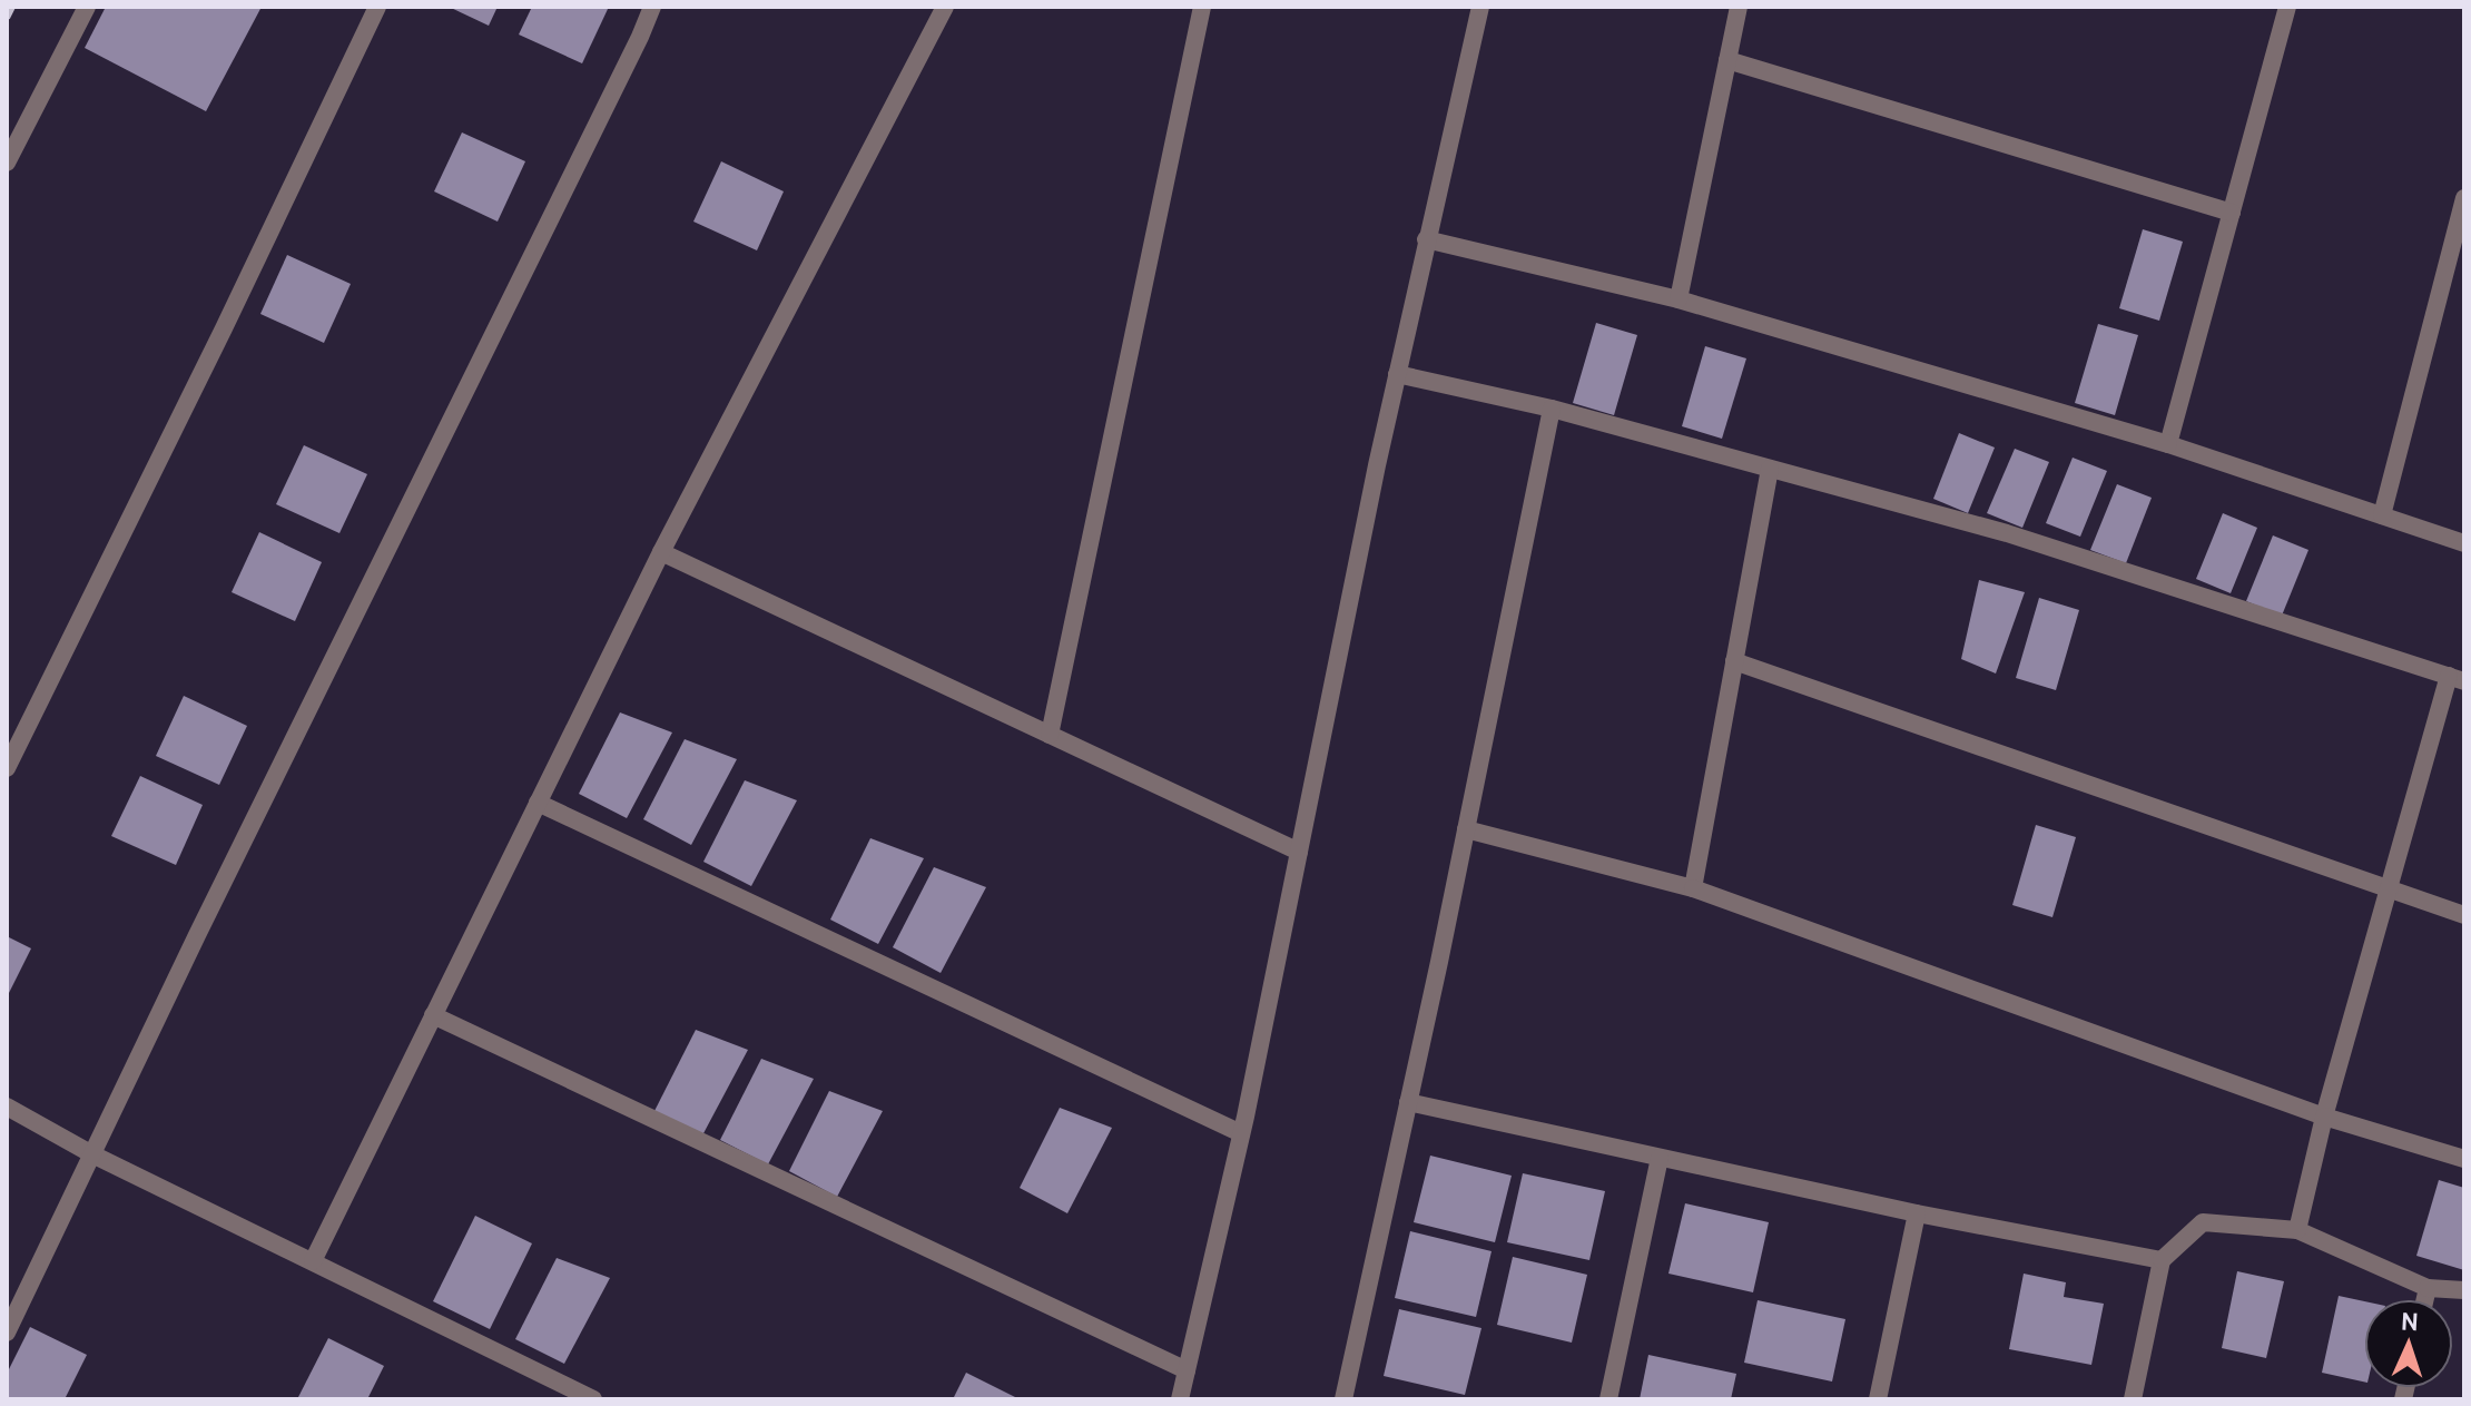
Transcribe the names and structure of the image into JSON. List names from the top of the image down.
{
  "north": "top"
}
